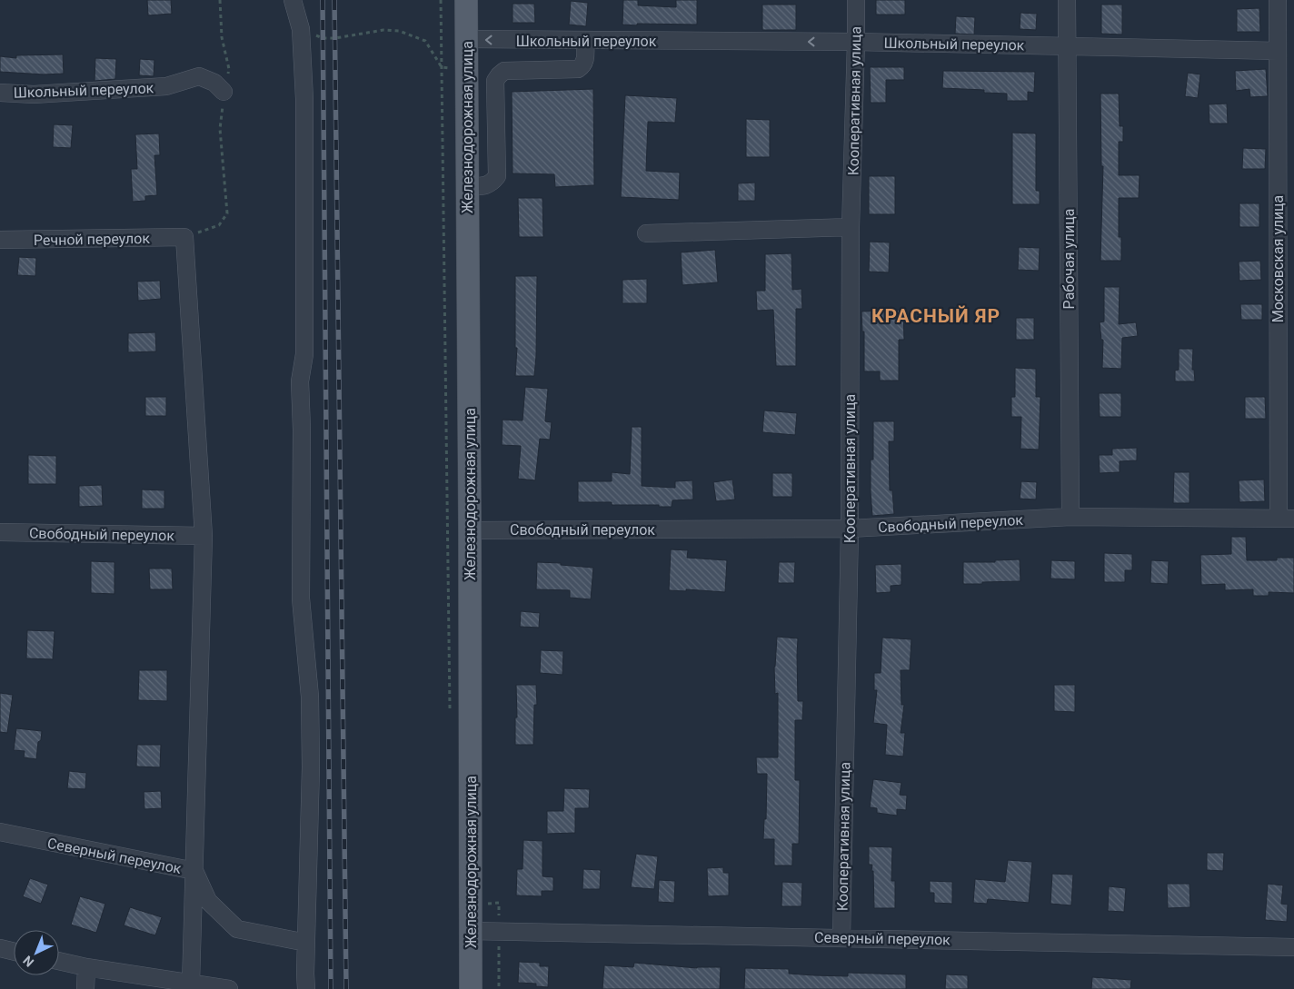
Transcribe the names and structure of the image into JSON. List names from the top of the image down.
{
  "streets": {
    "main road": ["Железнодорожная улица"],
    "street": [
      "Школьный переулок",
      "Кооперативная улица",
      "Речной переулок",
      "Рабочая улица",
      "Московская улица",
      "Свободный переулок",
      "Северный переулок"
    ]
  },
  "crossings": [
    ["Школьный переулок", "Кооперативная улица"],
    ["Школьный переулок", "Железнодорожная улица"],
    ["Школьный переулок", "Рабочая улица"],
    ["Школьный переулок", "Московская улица"],
    ["Кооперативная улица", "Свободный переулок"],
    ["Кооперативная улица", "Северный переулок"],
    ["Железнодорожная улица", "Свободный переулок"],
    ["Железнодорожная улица", "Северный переулок"],
    ["Рабочая улица", "Свободный переулок"],
    ["Московская улица", "Свободный переулок"]
  ],
  "one_way": ["Школьный переулок"],
  "districts": ["КРАСНЫЙ ЯР"],
  "north": "bottom left"
}
